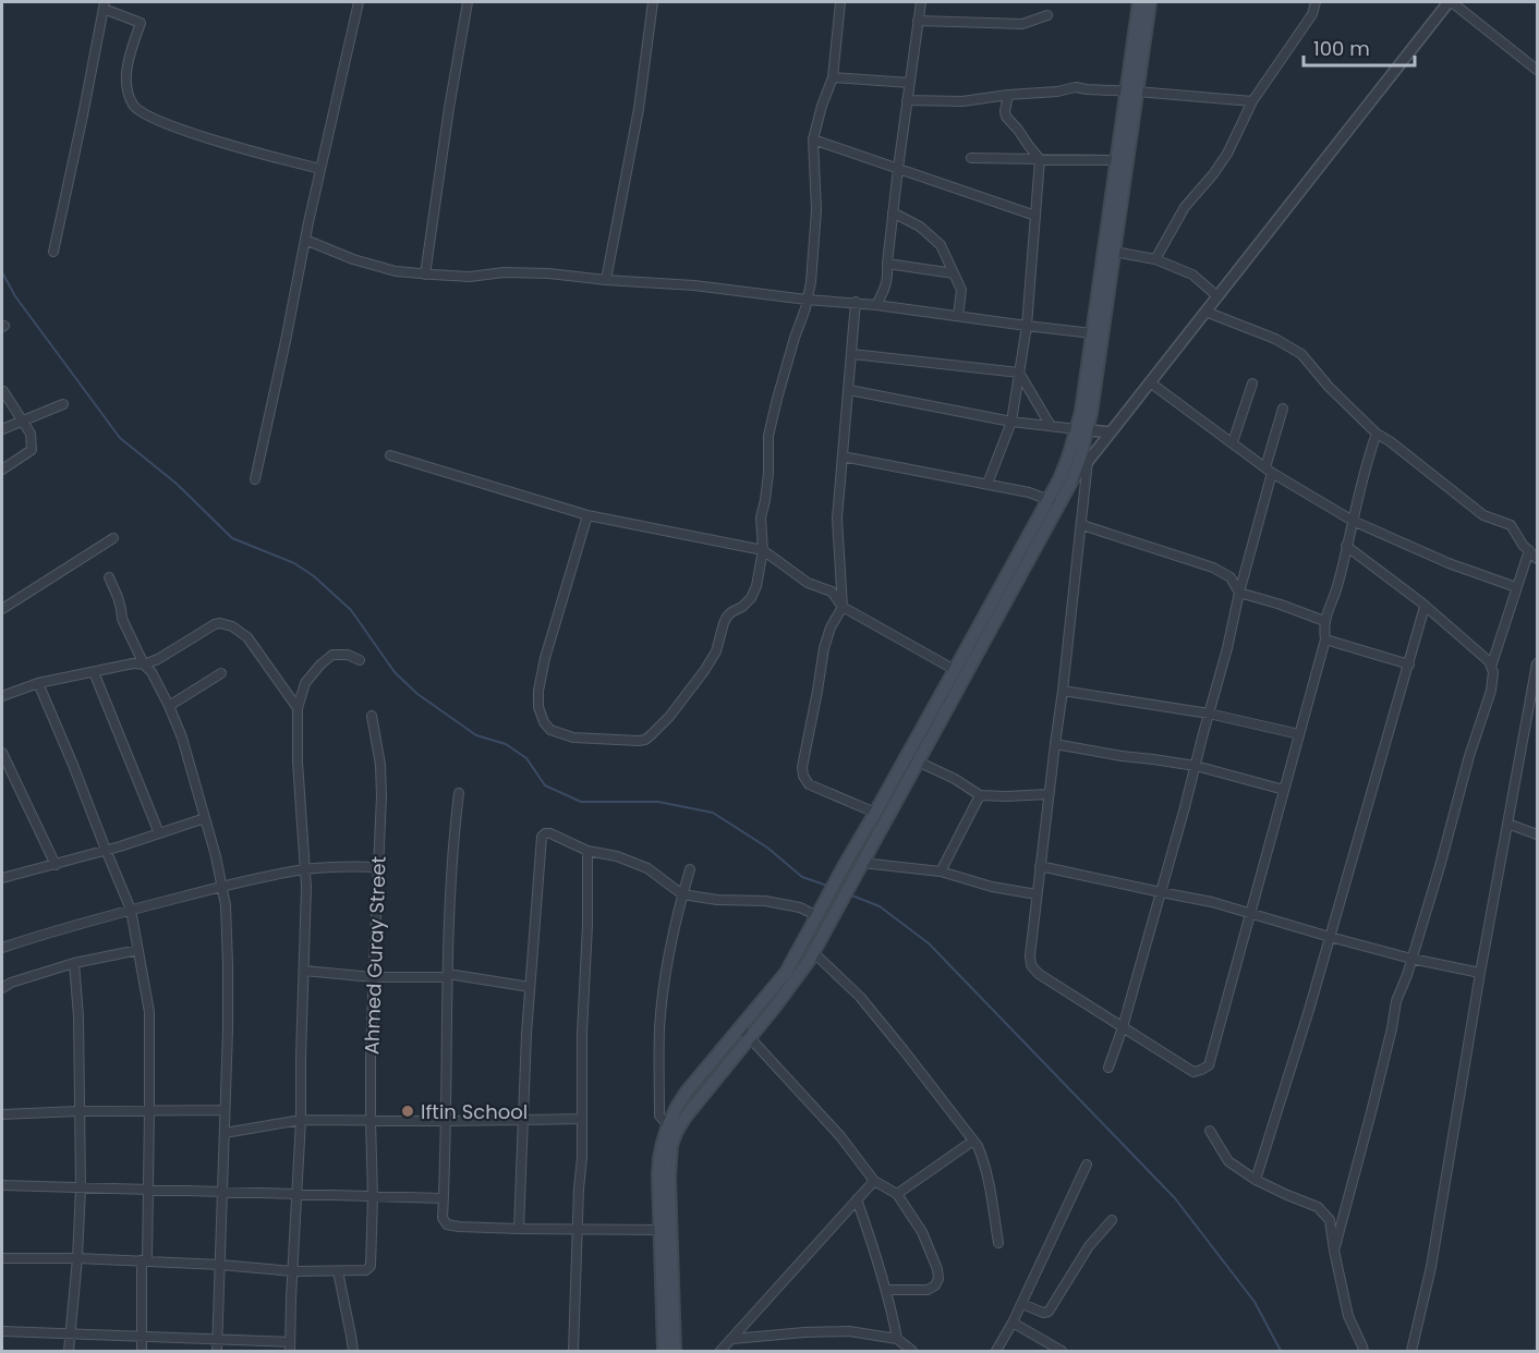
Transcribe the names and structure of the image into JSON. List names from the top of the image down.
{
  "streets": {
    "street": ["Ahmed Guray Street"]
  },
  "places": ["Iftin School"],
  "scale_bar": "100 m"
}
